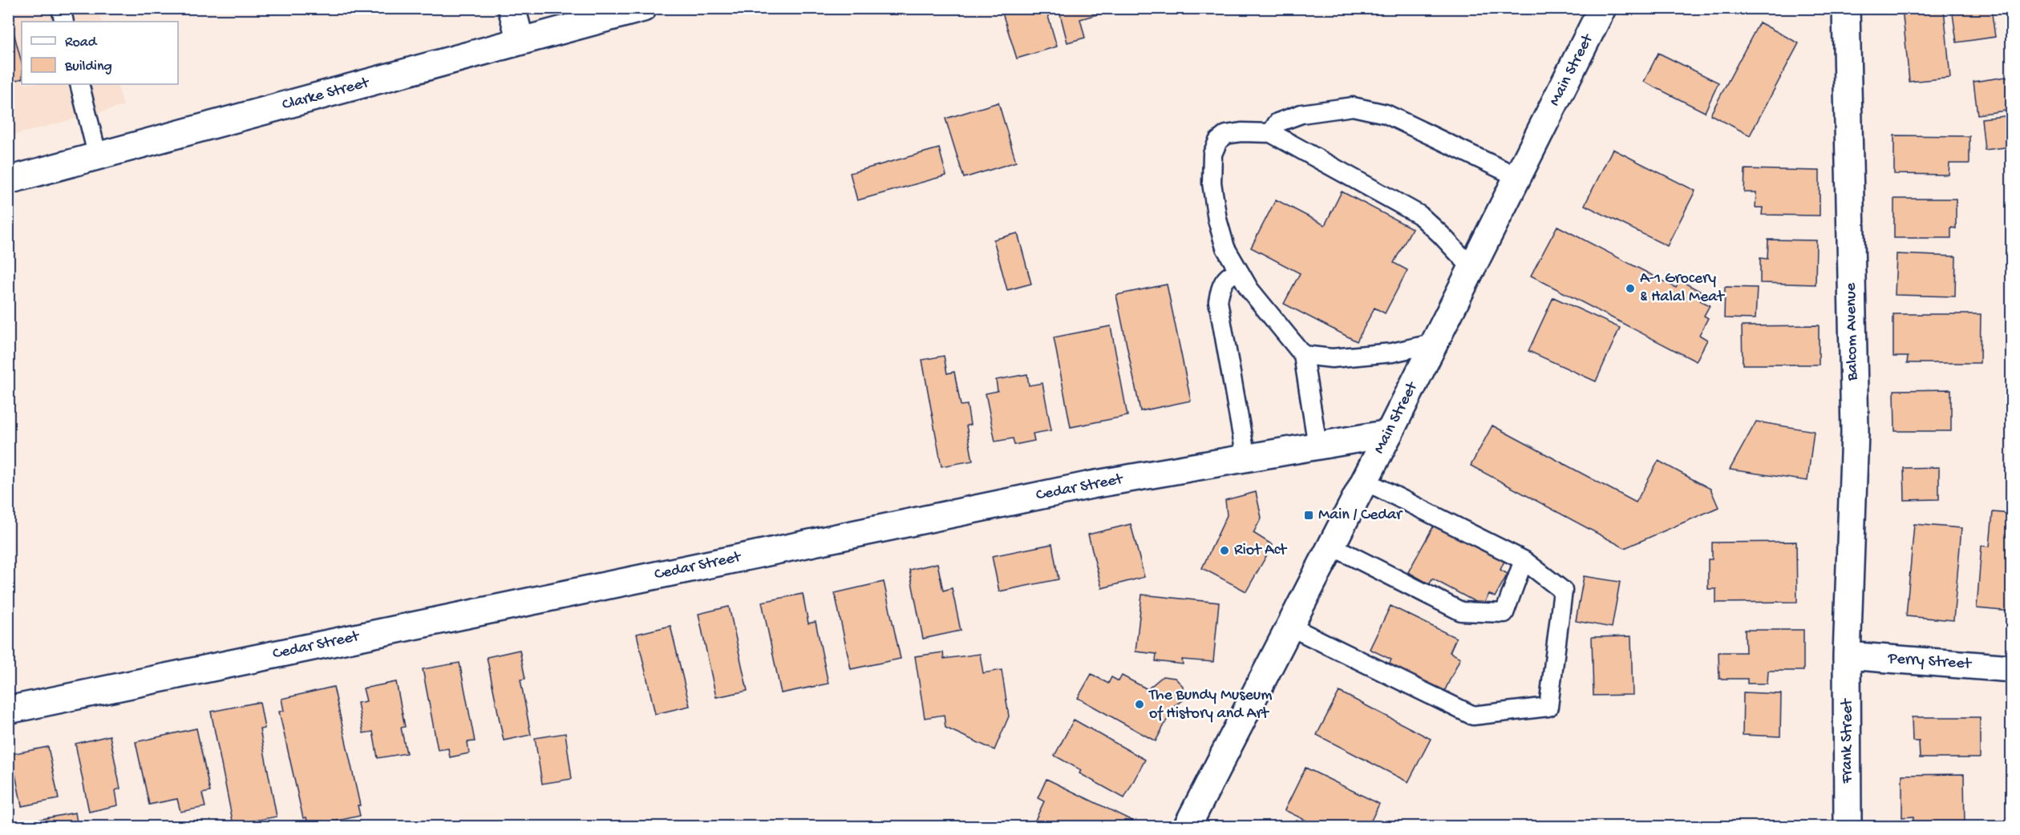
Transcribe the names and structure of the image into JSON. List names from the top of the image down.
{
  "streets": {
    "street": [
      "Main Street",
      "Clarke Street",
      "Balcom Avenue",
      "Cedar Street",
      "Perry Street",
      "Frank Street"
    ]
  },
  "crossings": [
    ["Main Street", "Cedar Street"],
    ["Balcom Avenue", "Perry Street"],
    ["Balcom Avenue", "Frank Street"],
    ["Perry Street", "Frank Street"]
  ],
  "places": {
    "other": ["A-1 Grocery & Halal Meat", "Riot Act", "The Bundy Museum of History and Art"],
    "transit": ["Main / Cedar"]
  },
  "legend": ["Road", "Building"]
}
